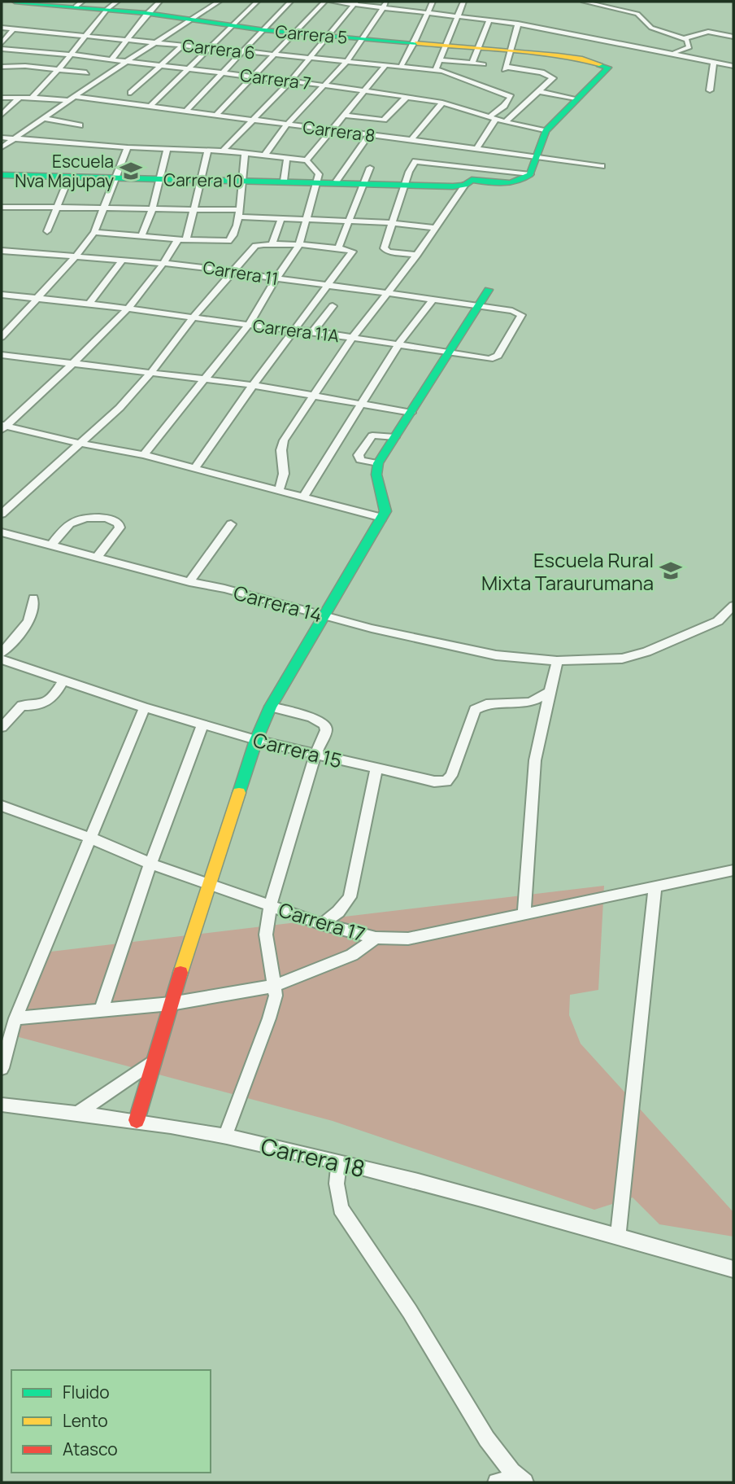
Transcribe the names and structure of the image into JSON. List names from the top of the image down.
{
  "streets": {
    "street": [
      "Carrera 5",
      "Carrera 6",
      "Carrera 7",
      "Carrera 8",
      "Carrera 10",
      "Carrera 11",
      "Carrera 11A",
      "Carrera 14",
      "Carrera 15",
      "Carrera 17",
      "Carrera 18"
    ]
  },
  "crossings": [
    ["Carrera 6", "Carrera 7"],
    ["Carrera 11", "Carrera 11A"]
  ],
  "places": {
    "school or university": ["Escuela Nva Majupay", "Escuela Rural Mixta Taraurumana"]
  },
  "legend": ["Fluido", "Lento", "Atasco"]
}
